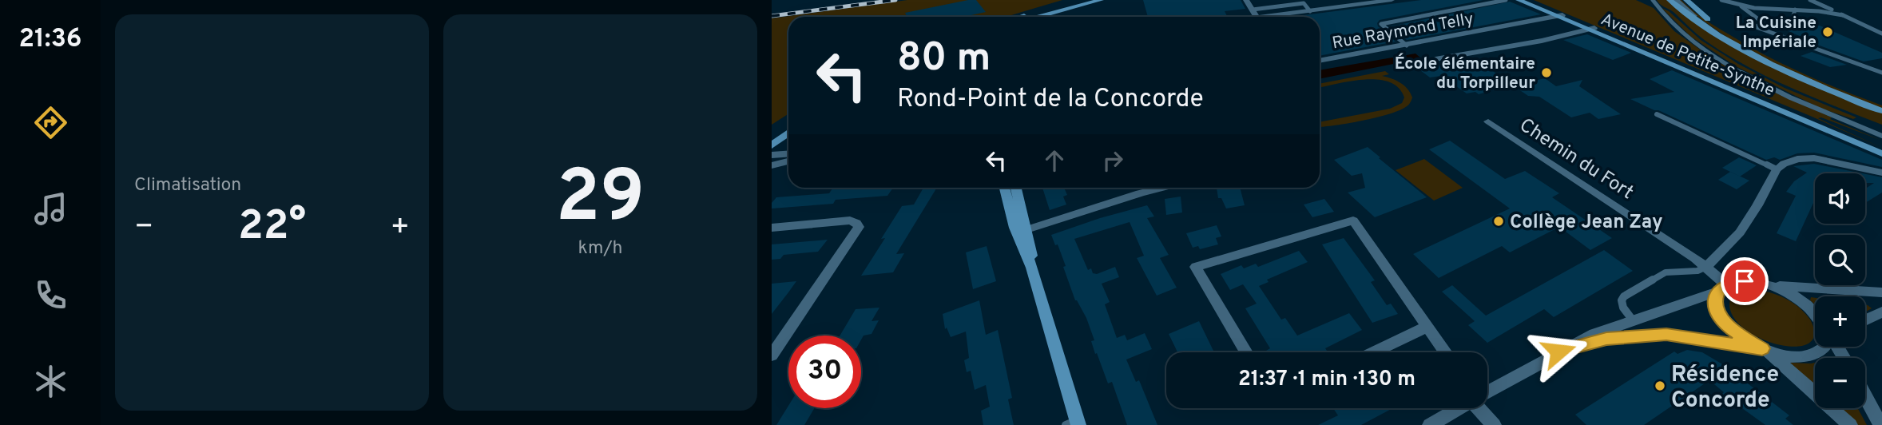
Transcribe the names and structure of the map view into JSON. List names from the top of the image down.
{
  "streets": {
    "street": ["Rue Raymond Telly", "Avenue de Petite-Synthe", "Chemin du Fort"]
  },
  "crossings": [
    ["Rue Raymond Telly", "Avenue de Petite-Synthe"]
  ],
  "places": [
    "La Cuisine Impériale",
    "École élémentaire du Torpilleur",
    "Collège Jean Zay",
    "Résidence Concorde"
  ],
  "page": {
    "tabs": "21:36",
    "tile": [
      "Climatisation",
      ["29", "km/h"]
    ],
    "turn": ["80 m", "Rond-Point de la Concorde"],
    "map_buttons": ["+", "−"],
    "heat": ["−", "22°", "+"],
    "limit": "30",
    "trip": "21:37 · 1 min · 130 m"
  }
}
